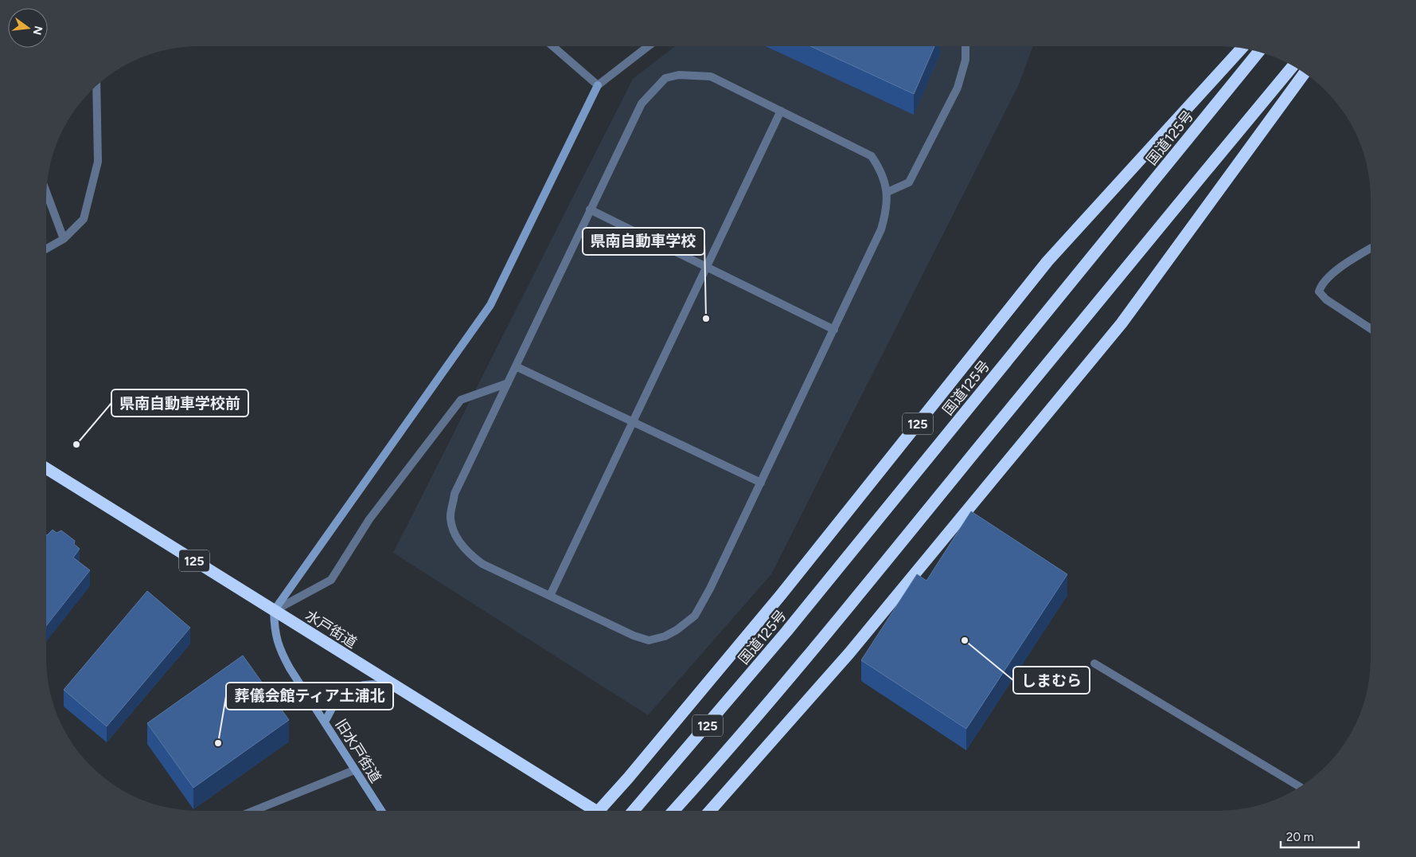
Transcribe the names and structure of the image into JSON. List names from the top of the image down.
{
  "streets": {
    "highway": ["国道125号", "125", "水戸街道"],
    "street": ["旧水戸街道"]
  },
  "crossings": [
    ["水戸街道", "旧水戸街道"]
  ],
  "places": [
    "県南自動車学校",
    "県南自動車学校前",
    "しまむら",
    "葬儀会館ティア土浦北"
  ],
  "scale_bar": "20 m",
  "north": "right"
}
